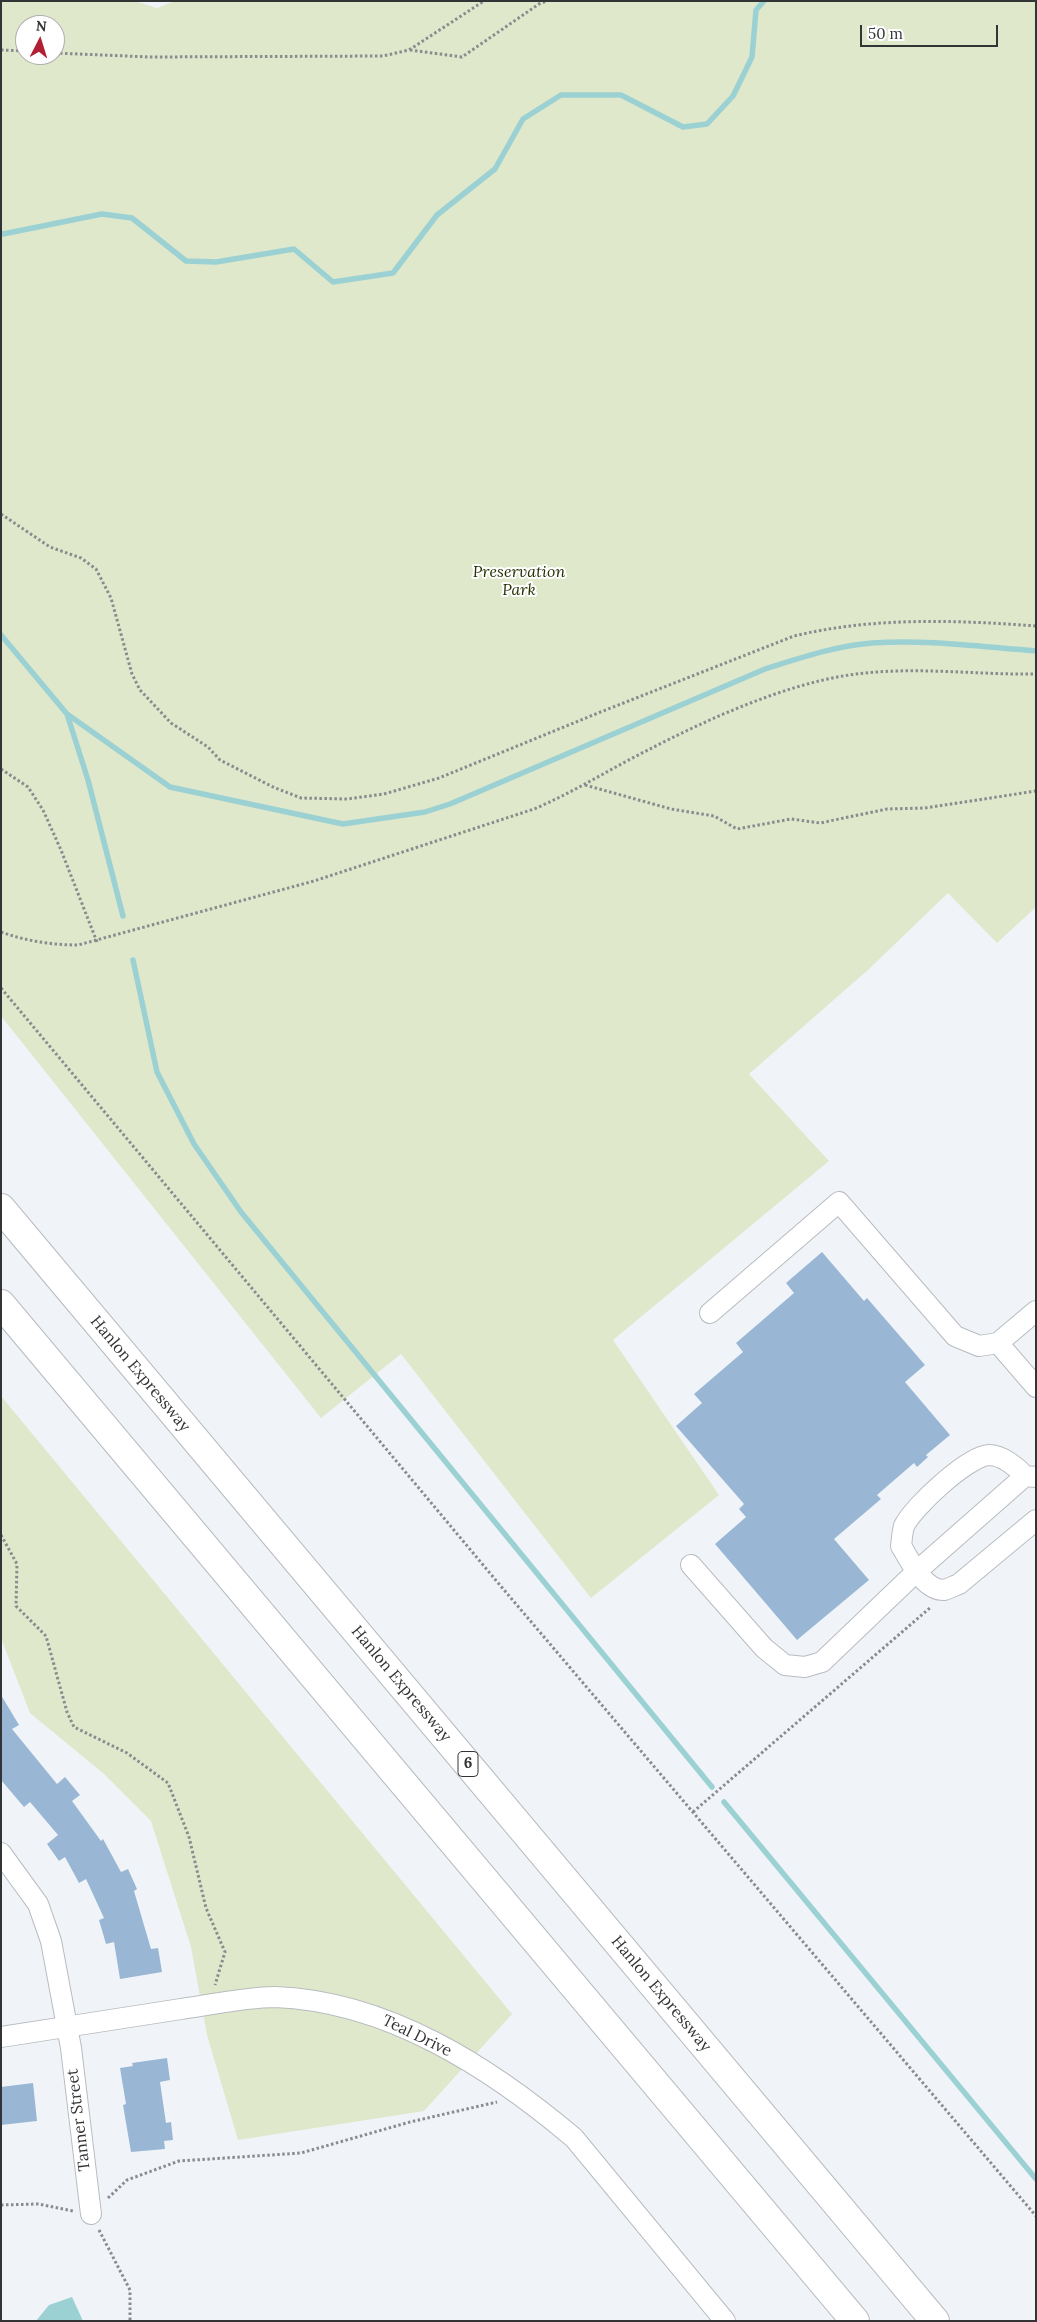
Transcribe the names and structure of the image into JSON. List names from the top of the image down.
{
  "streets": {
    "highway": ["Hanlon Expressway", "6"],
    "street": ["Teal Drive", "Tanner Street"]
  },
  "crossings": [
    ["Teal Drive", "Tanner Street"]
  ],
  "parks": ["Preservation Park"],
  "scale_bar": "50 m",
  "north": "top"
}
